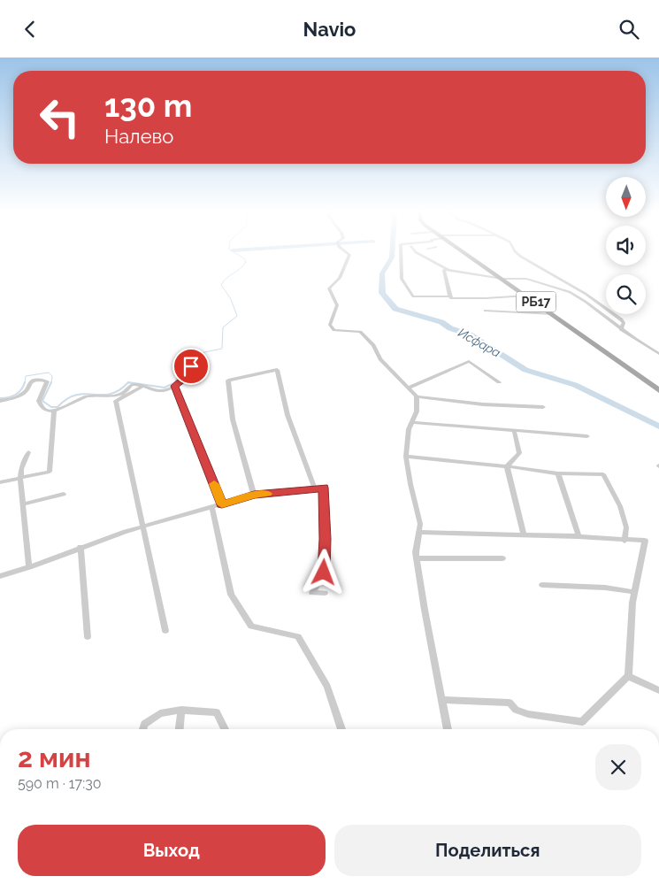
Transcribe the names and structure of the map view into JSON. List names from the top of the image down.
{
  "streets": {
    "main road": ["РБ17"]
  },
  "water": ["Исфара"],
  "north": "bottom",
  "page": {
    "header": "Navio",
    "turn": ["130 m", "Налево"],
    "heading": ["2 мин", "590 m · 17:30"],
    "buttons": ["Выход", "Поделиться"]
  }
}
